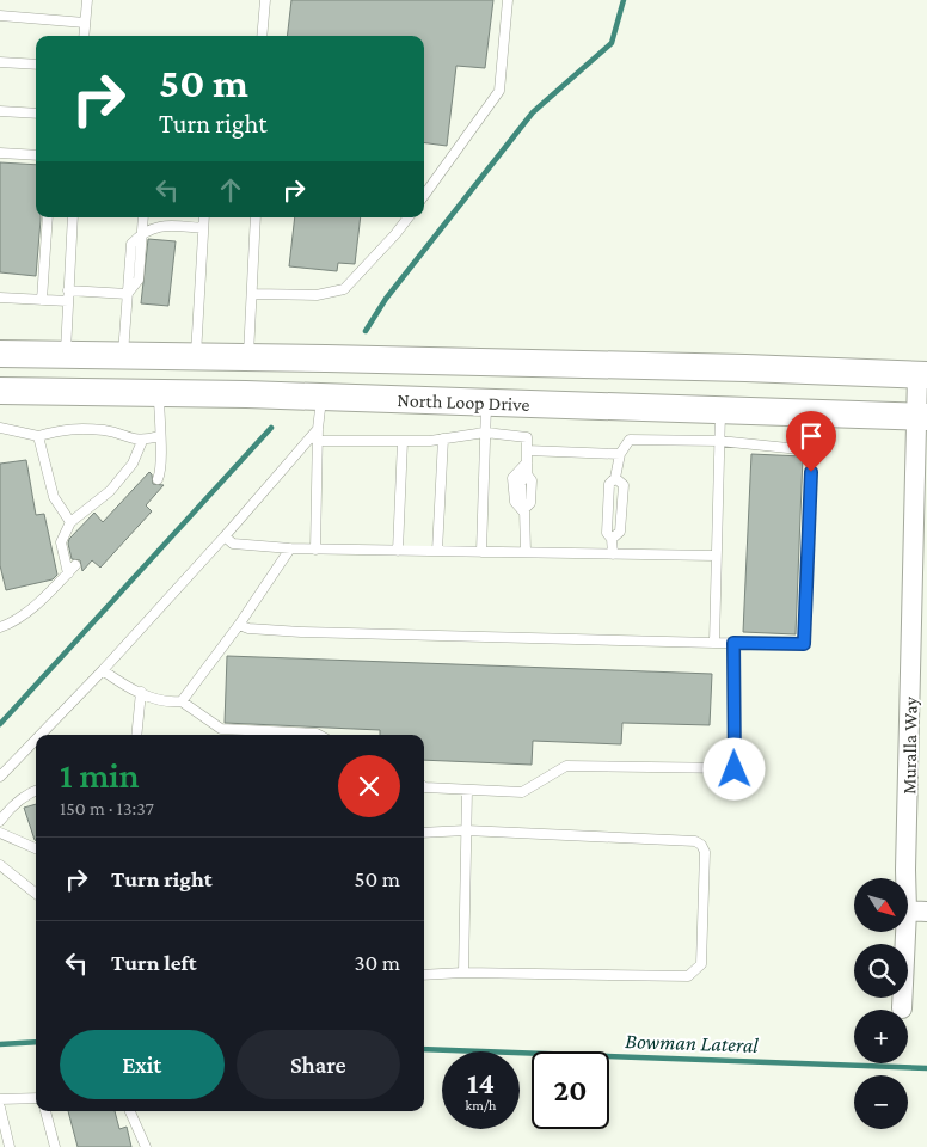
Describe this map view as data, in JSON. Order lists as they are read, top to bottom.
{
  "streets": {
    "main road": ["North Loop Drive"],
    "street": ["Muralla Way"]
  },
  "crossings": [
    ["North Loop Drive", "Muralla Way"]
  ],
  "water": ["Bowman Lateral"],
  "north": "bottom right",
  "page": {
    "turn": ["50 m", "Turn right"],
    "heading": ["1 min", "150 m · 13:37"],
    "list": [
      {
        "name": "Turn right",
        "value": "50 m"
      },
      {
        "name": "Turn left",
        "value": "30 m"
      }
    ],
    "map_buttons": ["+", "−"],
    "buttons": ["Exit", "Share"],
    "speed": "14 km/h",
    "limit": "20"
  }
}
